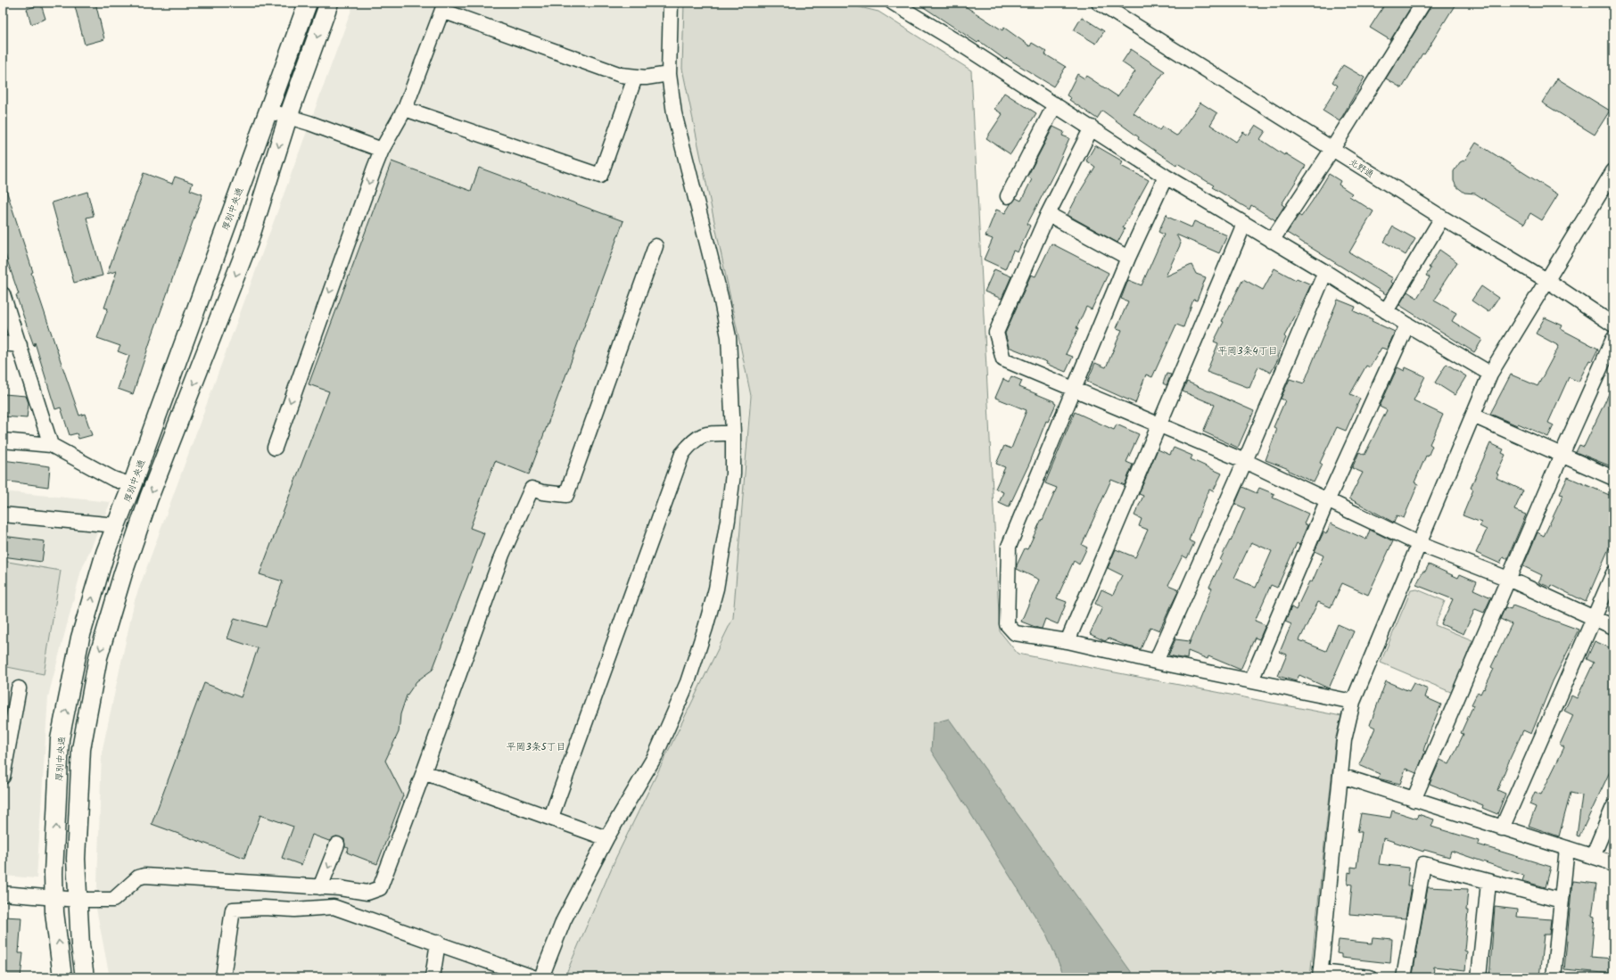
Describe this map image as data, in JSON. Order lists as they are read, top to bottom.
{
  "streets": {
    "main road": ["厚別中央通"],
    "street": ["北野通"]
  },
  "districts": ["平岡3条4丁目", "平岡3条5丁目"]
}
